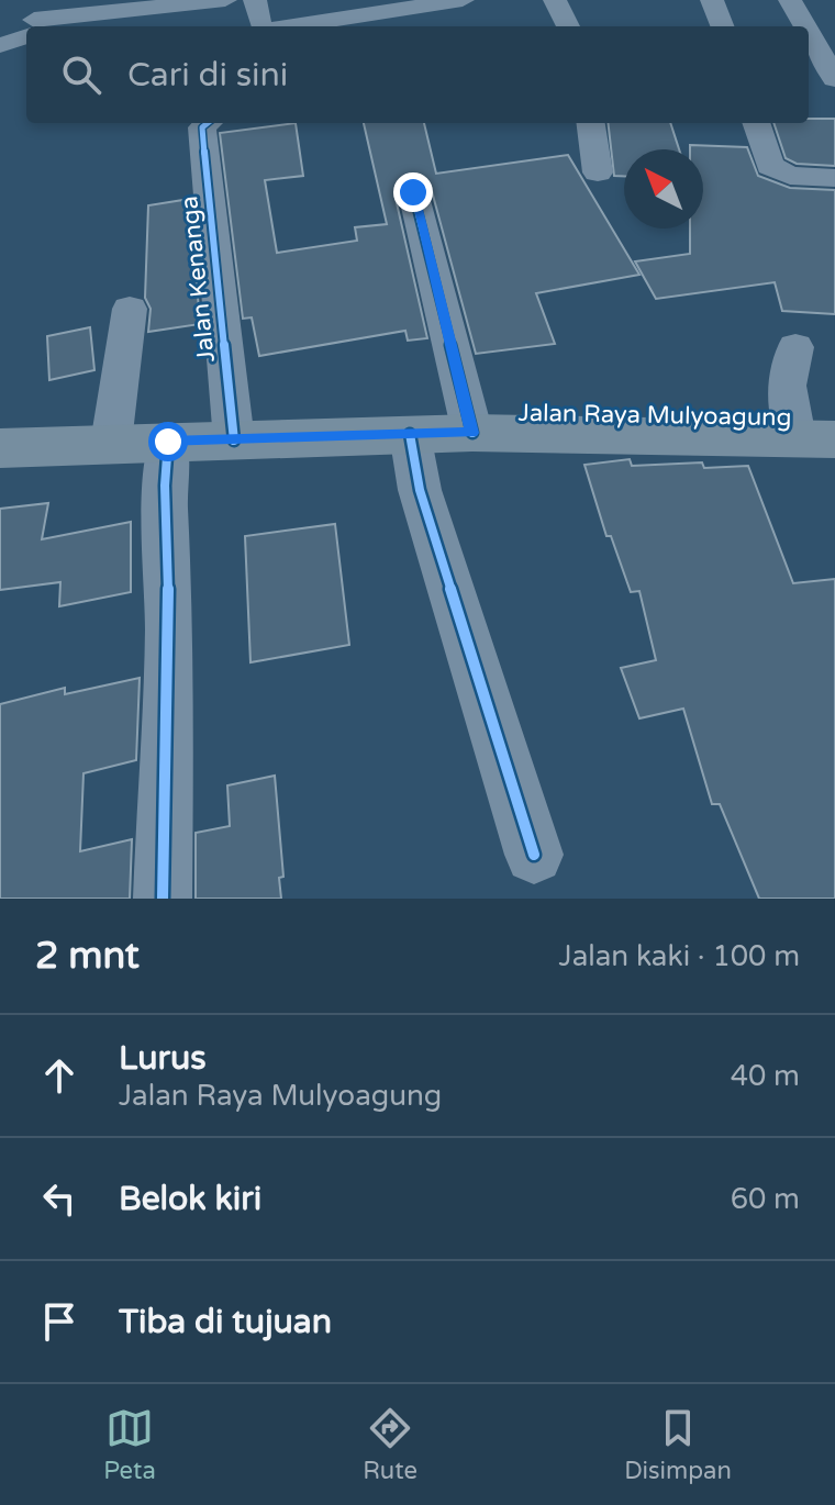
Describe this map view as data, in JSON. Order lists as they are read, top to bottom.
{
  "streets": {
    "main road": ["Jalan Raya Mulyoagung"],
    "street": ["Jalan Kenanga"]
  },
  "crossings": [
    ["Jalan Kenanga", "Jalan Raya Mulyoagung"]
  ],
  "north": "top left",
  "page": {
    "search": "Cari di sini",
    "heading": ["2 mnt", "Jalan kaki · 100 m"],
    "list": [
      ["Lurus", "Jalan Raya Mulyoagung", "40 m"],
      ["Belok kiri", "60 m"],
      "Tiba di tujuan"
    ],
    "nav": ["Peta", "Rute", "Disimpan"]
  }
}
